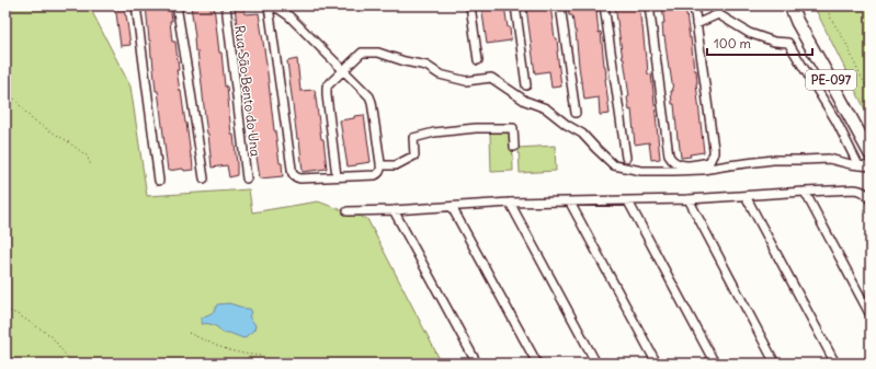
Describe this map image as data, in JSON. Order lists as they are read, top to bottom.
{
  "streets": {
    "main road": ["PE-097"],
    "street": ["Rua São Bento do Una"]
  },
  "scale_bar": "100 m"
}
